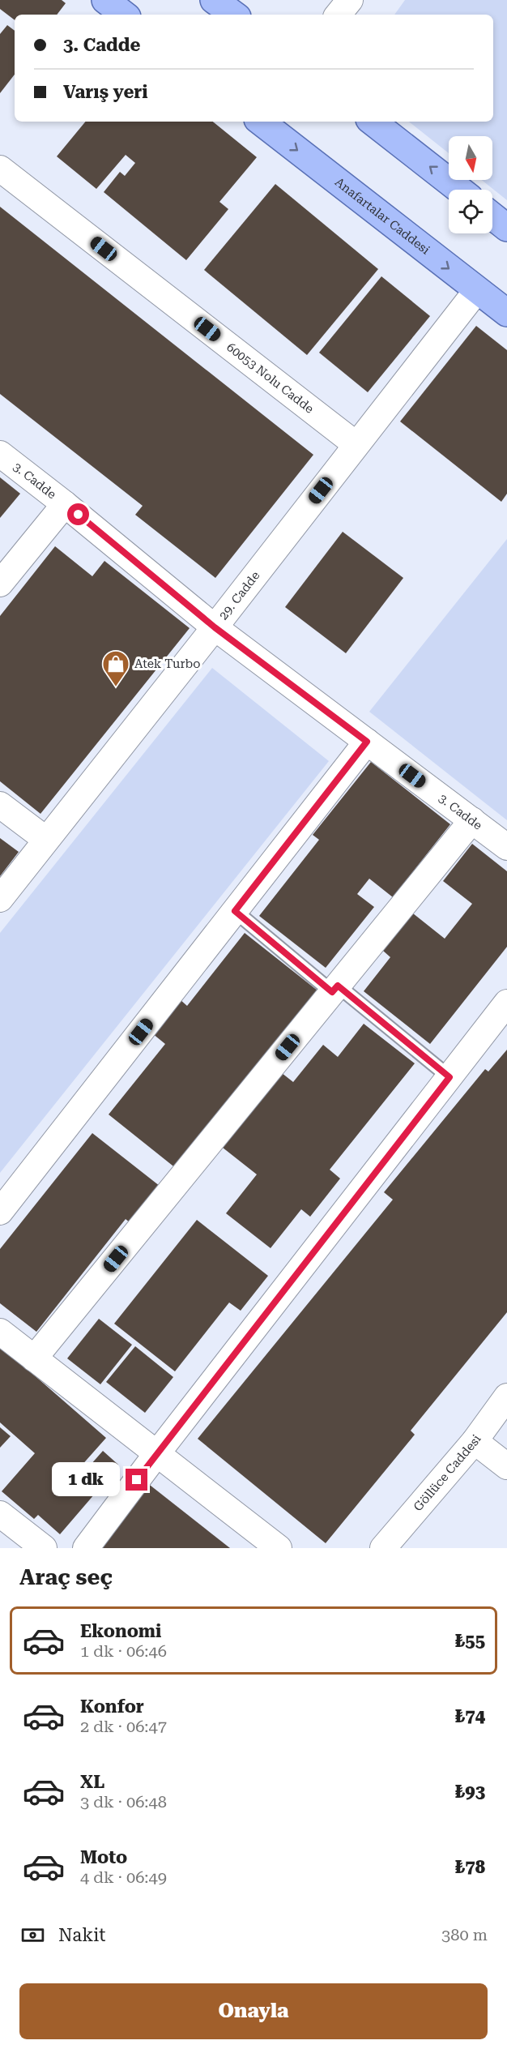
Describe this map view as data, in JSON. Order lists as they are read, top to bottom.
{
  "streets": {
    "main road": ["Anafartalar Caddesi"],
    "street": [
      "60053 Nolu Cadde",
      "3. Cadde",
      "29. Cadde",
      "Göllüce Caddesi"
    ]
  },
  "crossings": [
    ["Anafartalar Caddesi", "29. Cadde"],
    ["60053 Nolu Cadde", "29. Cadde"],
    ["3. Cadde", "29. Cadde"]
  ],
  "places": {
    "shop": ["Atek Turbo"]
  },
  "north": "bottom",
  "page": {
    "banner": ["3. Cadde", "Varış yeri"],
    "bubble": "1 dk",
    "heading": "Araç seç",
    "list": [
      {
        "name": "Ekonomi",
        "note": "1 dk · 06:46",
        "value": "₺55"
      },
      {
        "name": "Konfor",
        "note": "2 dk · 06:47",
        "value": "₺74"
      },
      {
        "name": "XL",
        "note": "3 dk · 06:48",
        "value": "₺93"
      },
      {
        "name": "Moto",
        "note": "4 dk · 06:49",
        "value": "₺78"
      }
    ],
    "pay": ["Nakit", "380 m"],
    "buttons": "Onayla"
  }
}
